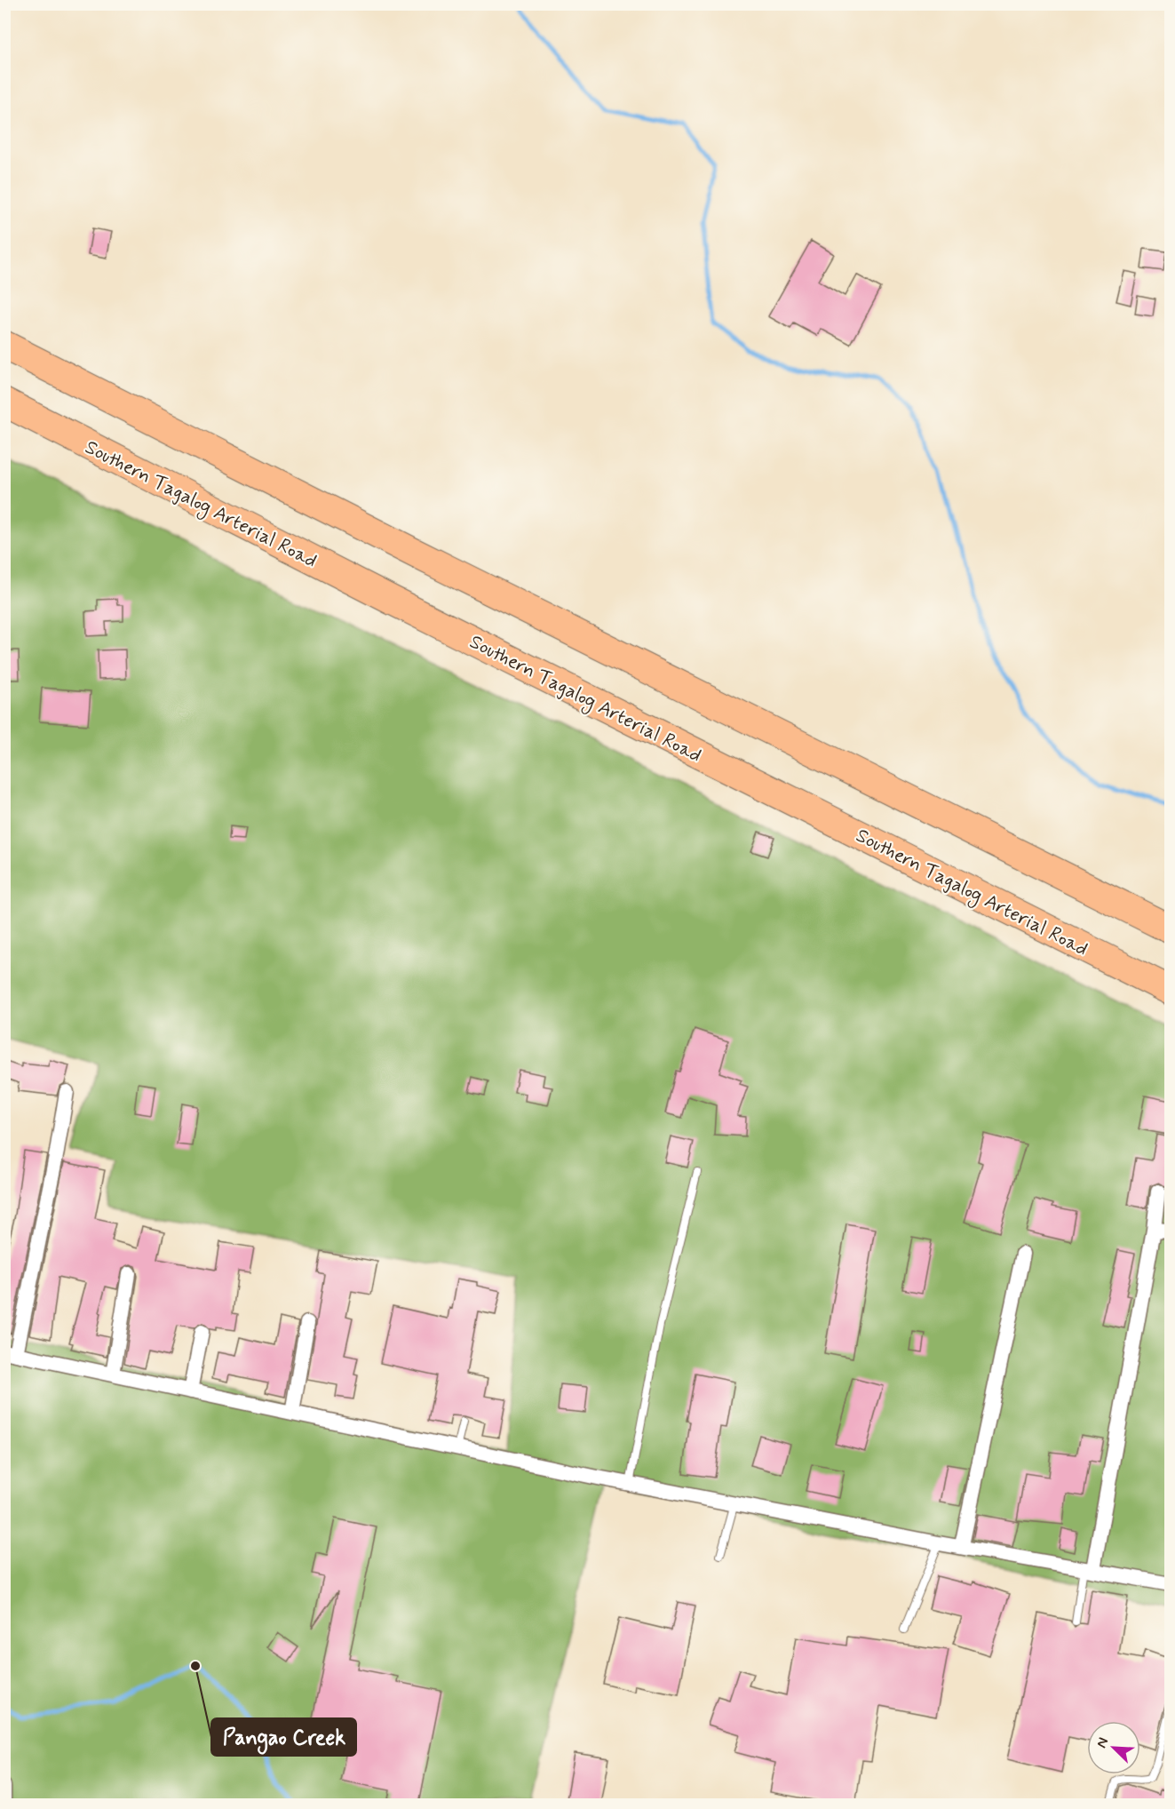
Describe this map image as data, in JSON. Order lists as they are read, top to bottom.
{
  "streets": {
    "highway": ["Southern Tagalog Arterial Road"]
  },
  "places": ["Pangao Creek"],
  "north": "top left"
}
